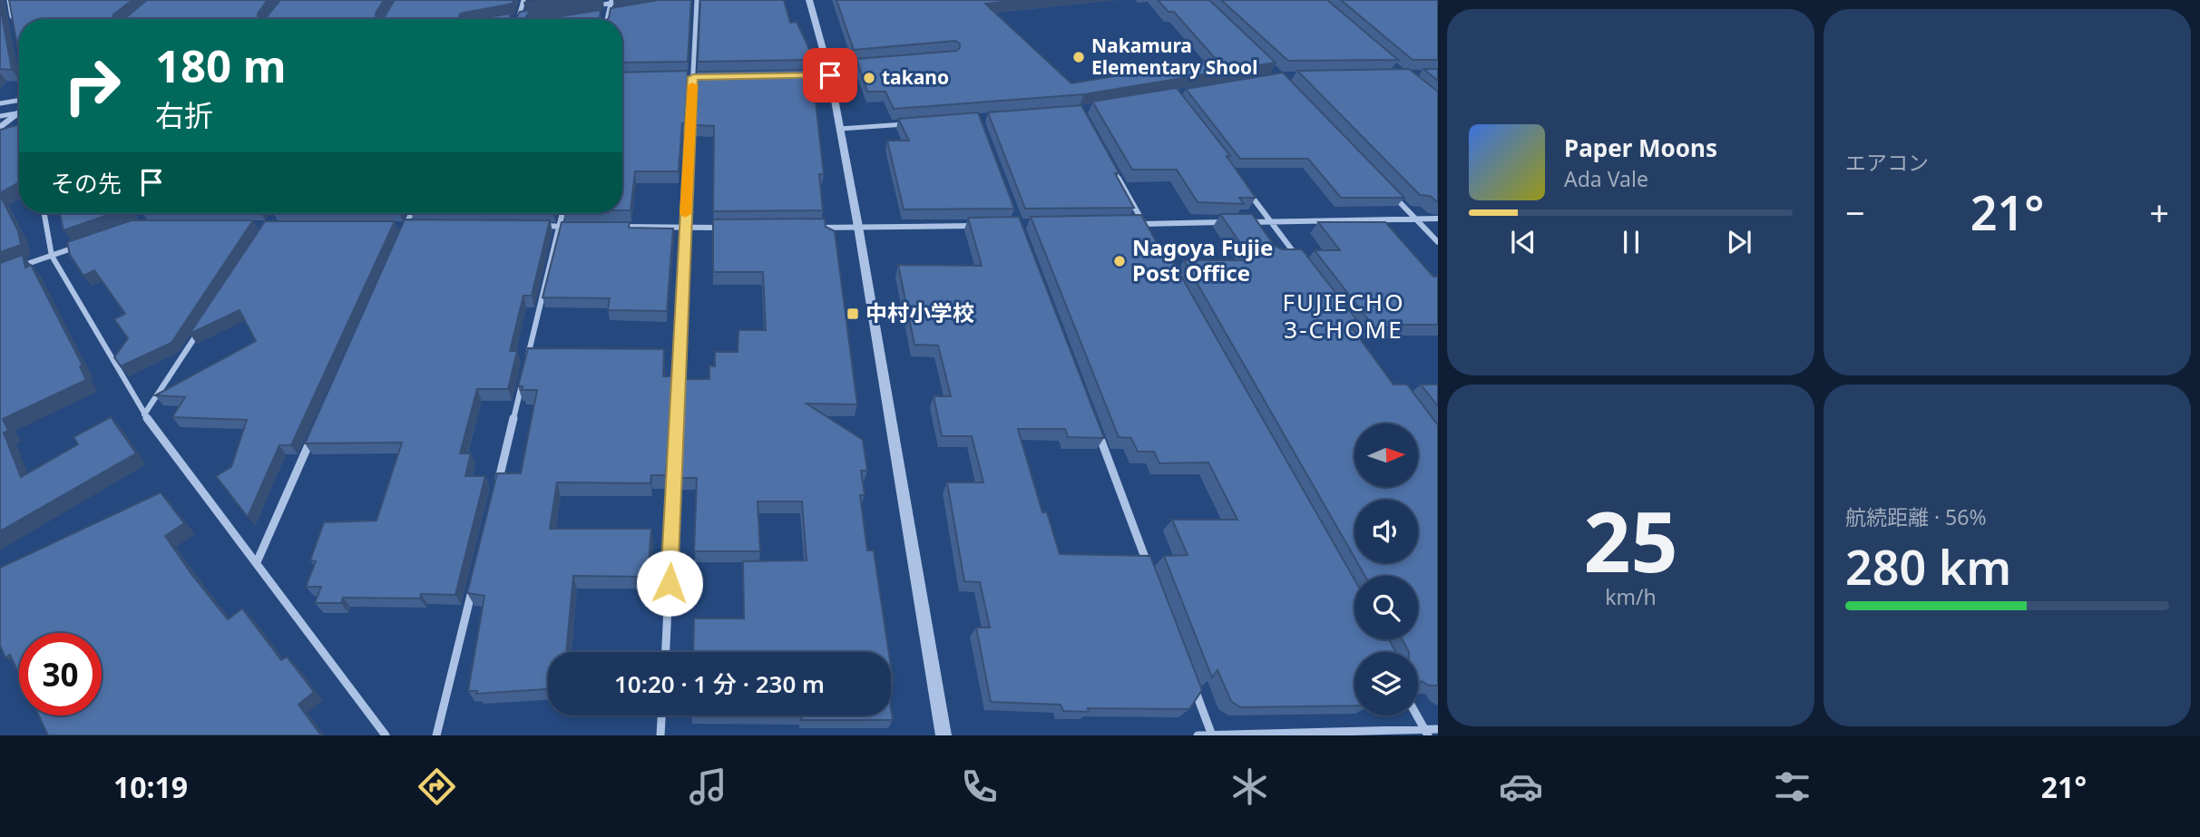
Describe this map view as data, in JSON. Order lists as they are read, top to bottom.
{
  "districts": ["FUJIECHO 3-CHOME"],
  "places": {
    "other": ["Nakamura Elementary Shool", "takano", "Nagoya Fujie Post Office"],
    "transit": ["中村小学校"]
  },
  "north": "right",
  "page": {
    "tile": [
      "エアコン",
      ["25", "km/h"],
      ["航続距離 · 56%", "280 km"]
    ],
    "turn": ["180 m", "右折"],
    "song": ["Paper Moons", "Ada Vale"],
    "then": "その先",
    "heat": ["−", "21°", "+"],
    "limit": "30",
    "trip": "10:20 · 1 分 · 230 m",
    "tabs": ["10:19", "21°"]
  }
}
